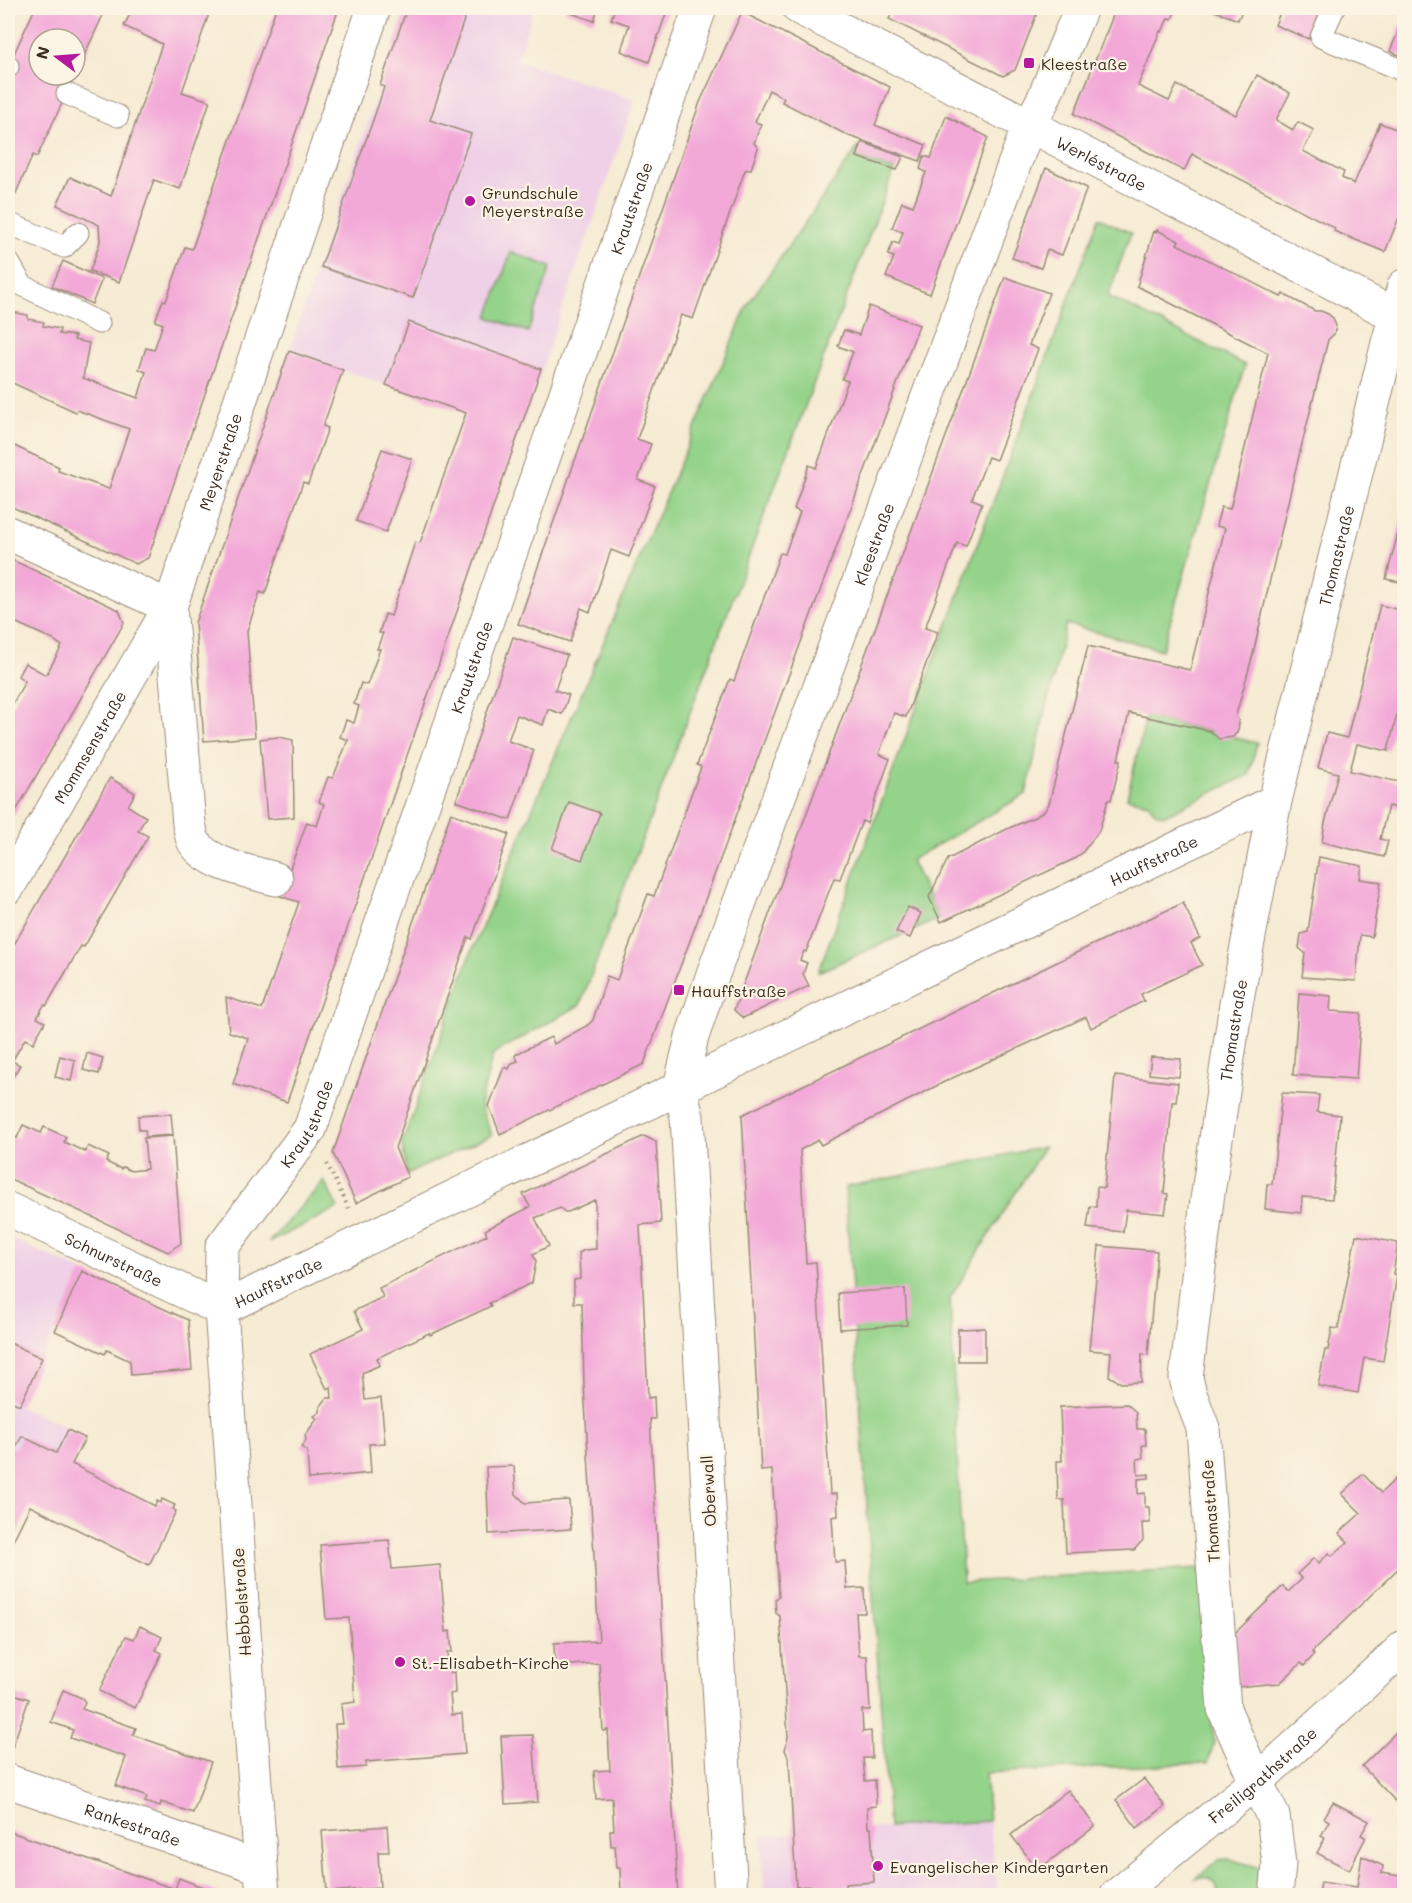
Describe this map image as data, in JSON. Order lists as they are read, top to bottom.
{
  "streets": {
    "street": [
      "Werléstraße",
      "Krautstraße",
      "Meyerstraße",
      "Kleestraße",
      "Thomastraße",
      "Mommsenstraße",
      "Hauffstraße",
      "Schnurstraße",
      "Oberwall",
      "Hebbelstraße",
      "Freiligrathstraße",
      "Rankestraße"
    ]
  },
  "crossings": [
    ["Werléstraße", "Kleestraße"],
    ["Werléstraße", "Thomastraße"],
    ["Krautstraße", "Hauffstraße"],
    ["Krautstraße", "Schnurstraße"],
    ["Krautstraße", "Hebbelstraße"],
    ["Meyerstraße", "Mommsenstraße"],
    ["Kleestraße", "Hauffstraße"],
    ["Kleestraße", "Oberwall"],
    ["Thomastraße", "Hauffstraße"],
    ["Thomastraße", "Freiligrathstraße"],
    ["Hauffstraße", "Schnurstraße"],
    ["Hauffstraße", "Oberwall"],
    ["Hauffstraße", "Hebbelstraße"],
    ["Schnurstraße", "Hebbelstraße"],
    ["Hebbelstraße", "Rankestraße"]
  ],
  "places": {
    "transit": ["Kleestraße", "Hauffstraße"],
    "other": ["Grundschule Meyerstraße", "St.-Elisabeth-Kirche", "Evangelischer Kindergarten"]
  },
  "north": "left"
}
